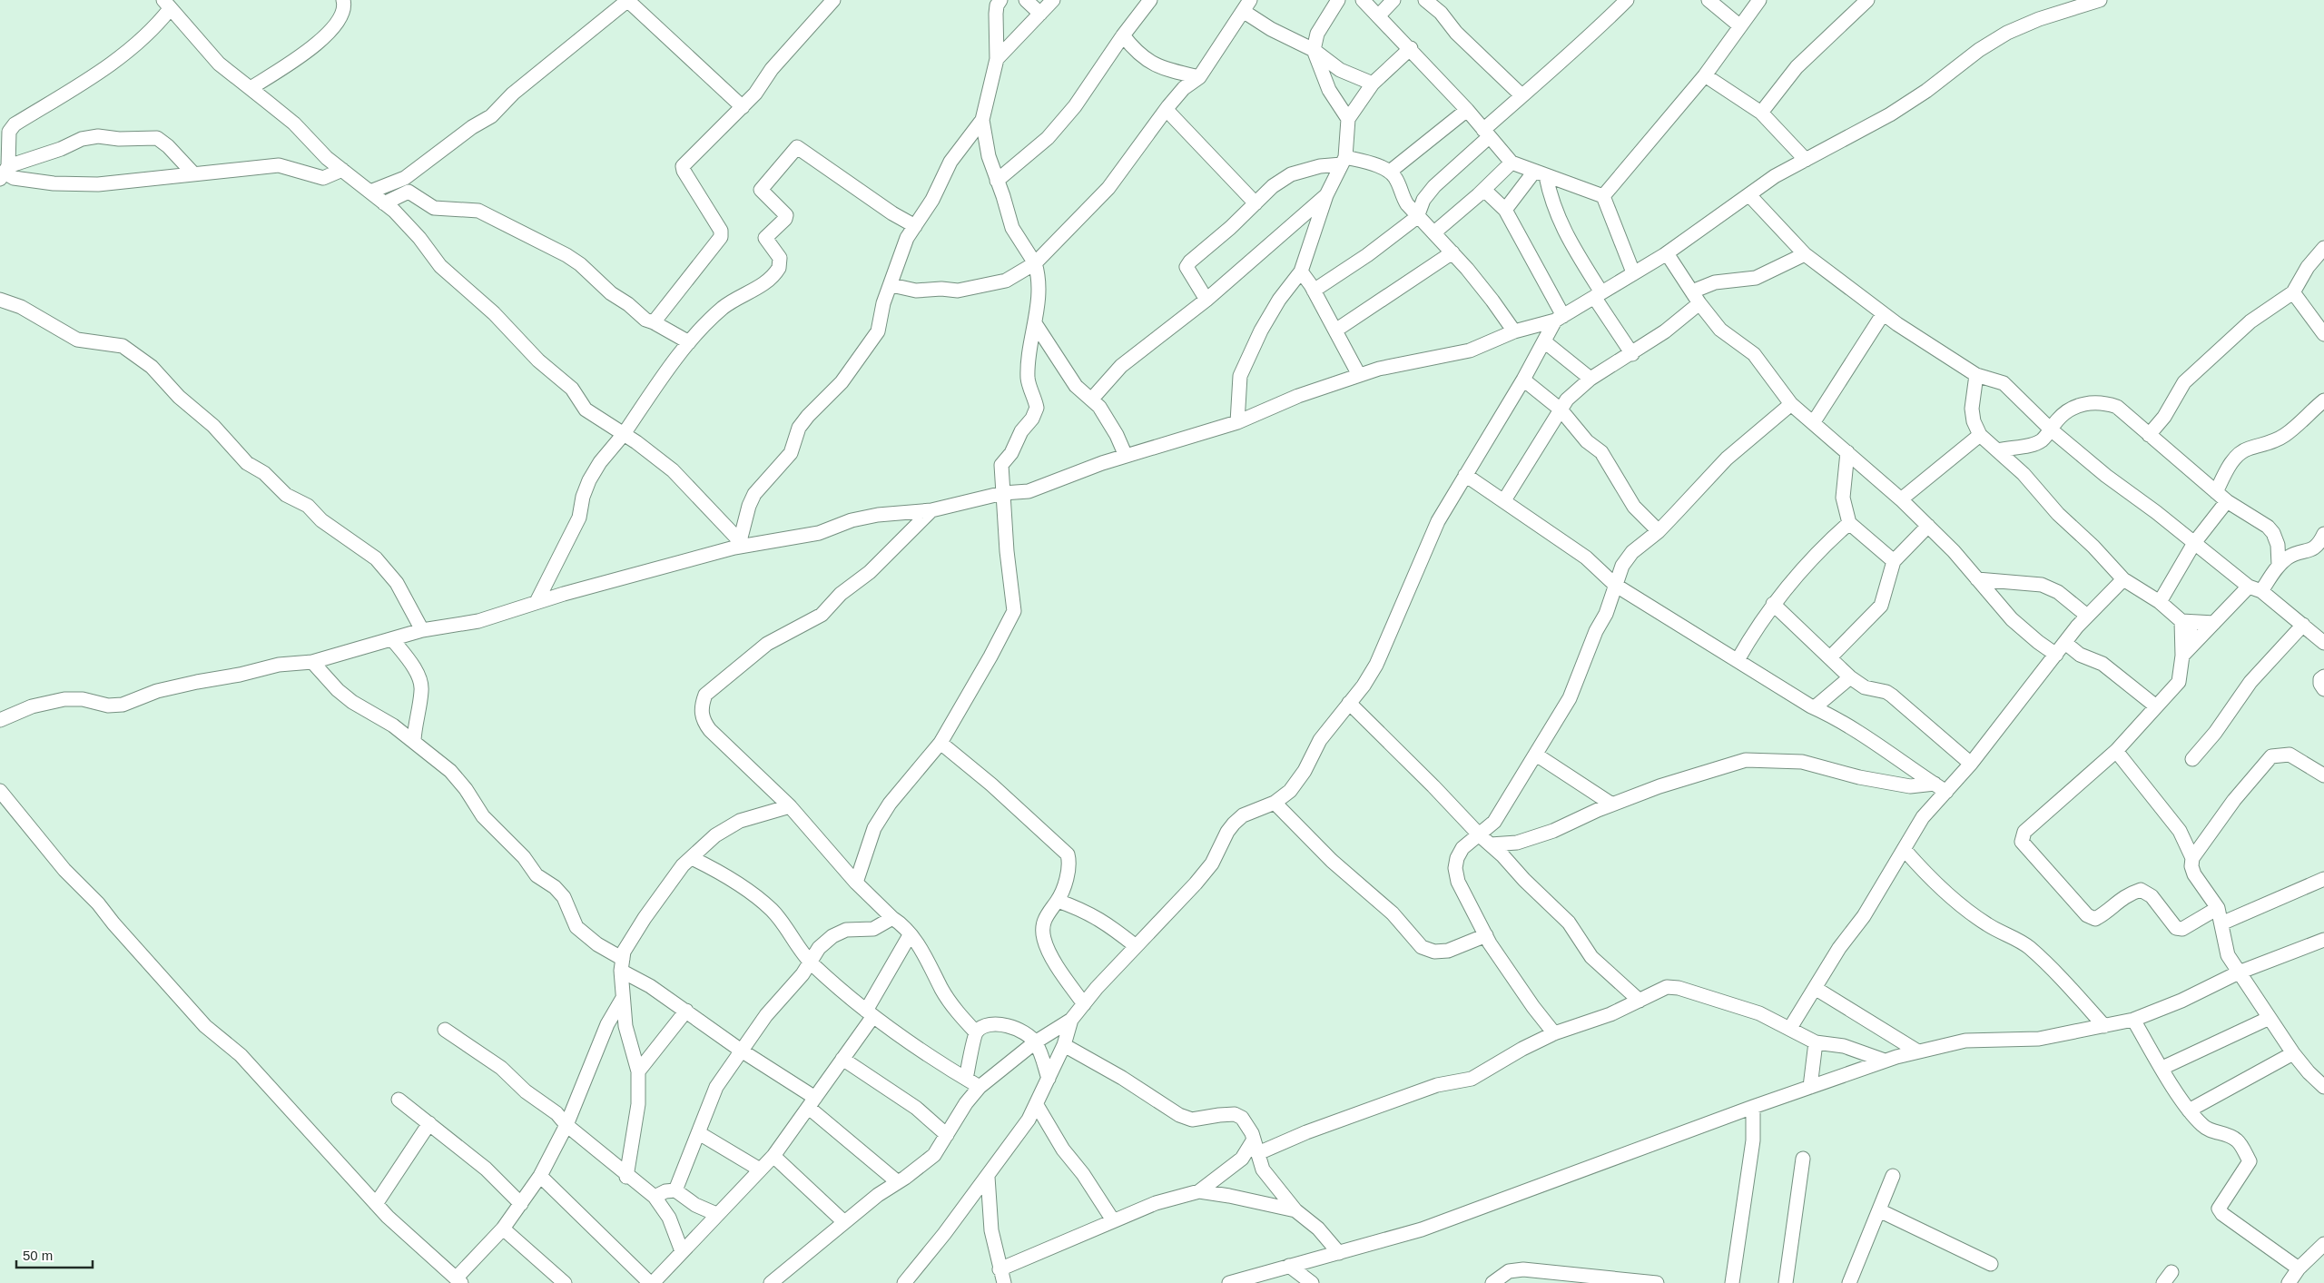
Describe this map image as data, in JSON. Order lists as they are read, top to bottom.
{
  "scale_bar": "50 m"
}
